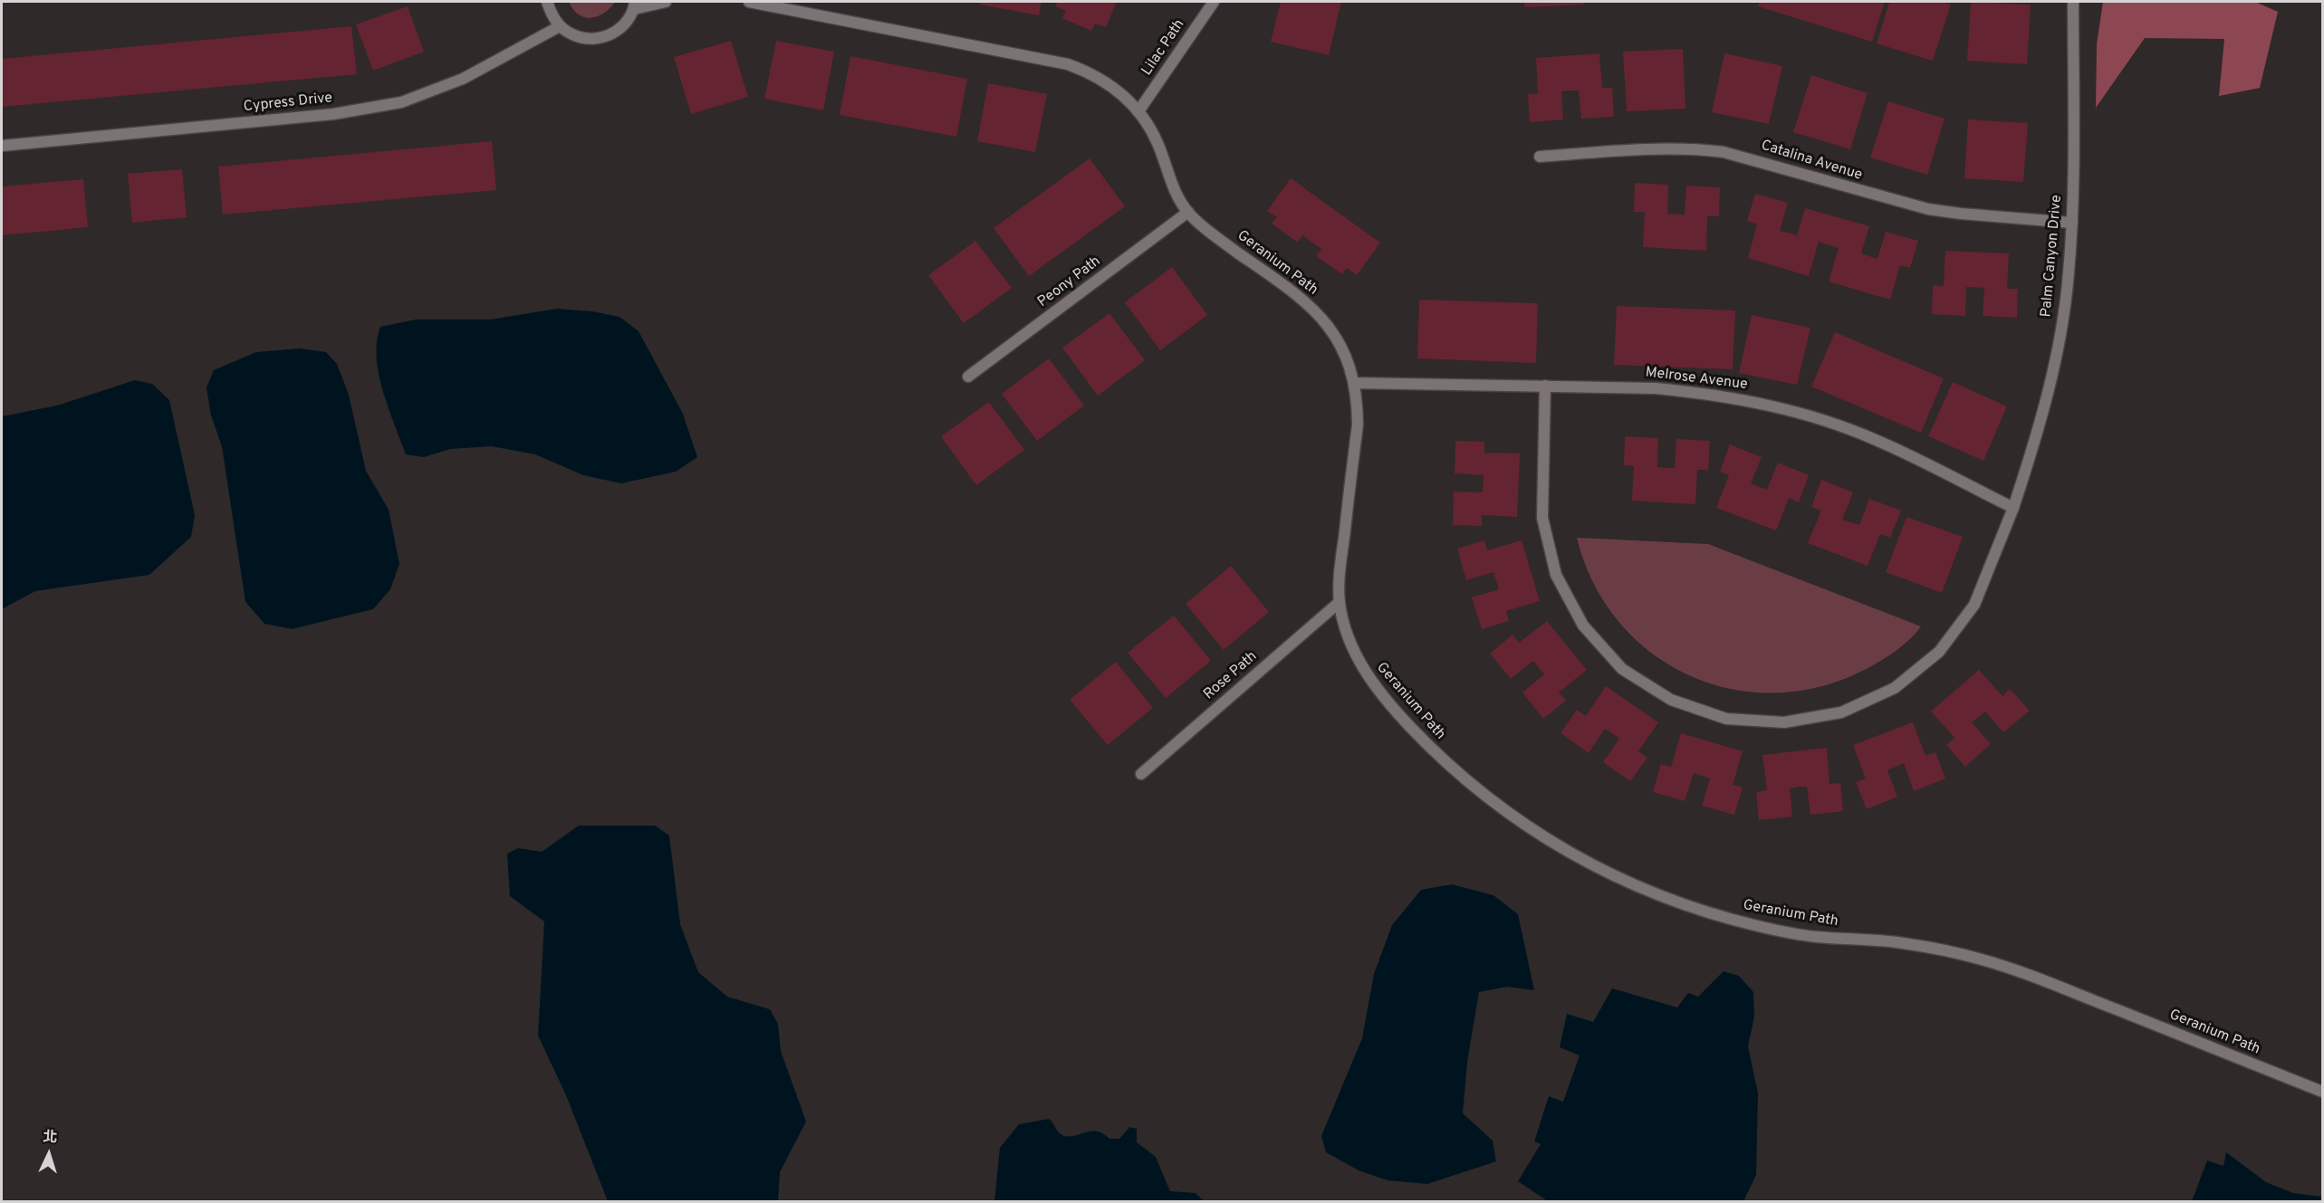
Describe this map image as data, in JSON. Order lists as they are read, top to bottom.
{
  "streets": {
    "street": [
      "Lilac Path",
      "Cypress Drive",
      "Catalina Avenue",
      "Palm Canyon Drive",
      "Geranium Path",
      "Peony Path",
      "Melrose Avenue",
      "Rose Path"
    ]
  },
  "crossings": [
    ["Lilac Path", "Geranium Path"],
    ["Catalina Avenue", "Palm Canyon Drive"],
    ["Palm Canyon Drive", "Melrose Avenue"],
    ["Geranium Path", "Peony Path"],
    ["Geranium Path", "Melrose Avenue"],
    ["Geranium Path", "Rose Path"]
  ],
  "north": "top"
}
